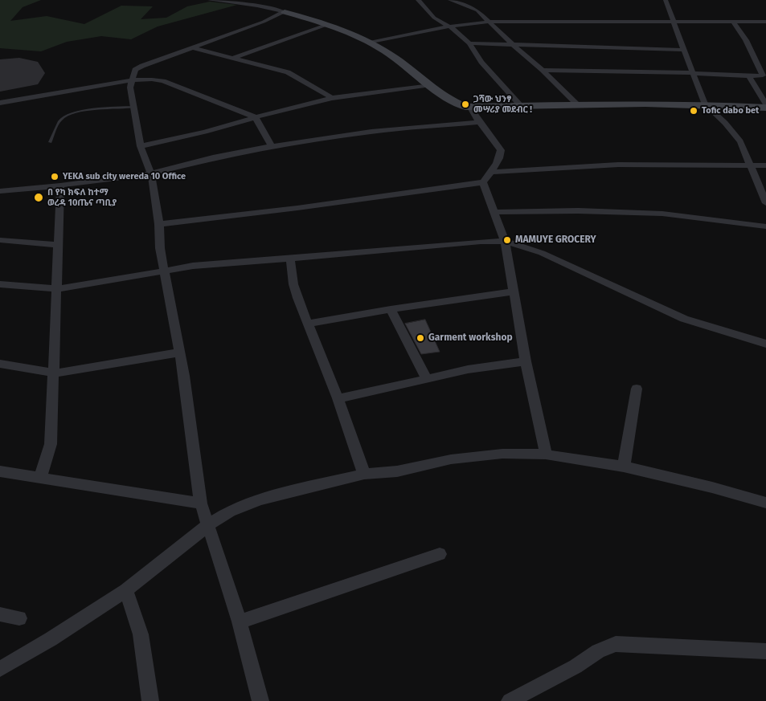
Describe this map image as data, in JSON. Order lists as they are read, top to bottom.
{
  "places": [
    "ጋሻው ህንፃ መሣሪያ መደብር !",
    "Tofic dabo bet",
    "YEKA sub city wereda 10 Office",
    "በ የካ ክፍለ ከተማ ወረዳ 10ጤና ጣቢያ",
    "MAMUYE GROCERY",
    "Garment workshop"
  ]
}
